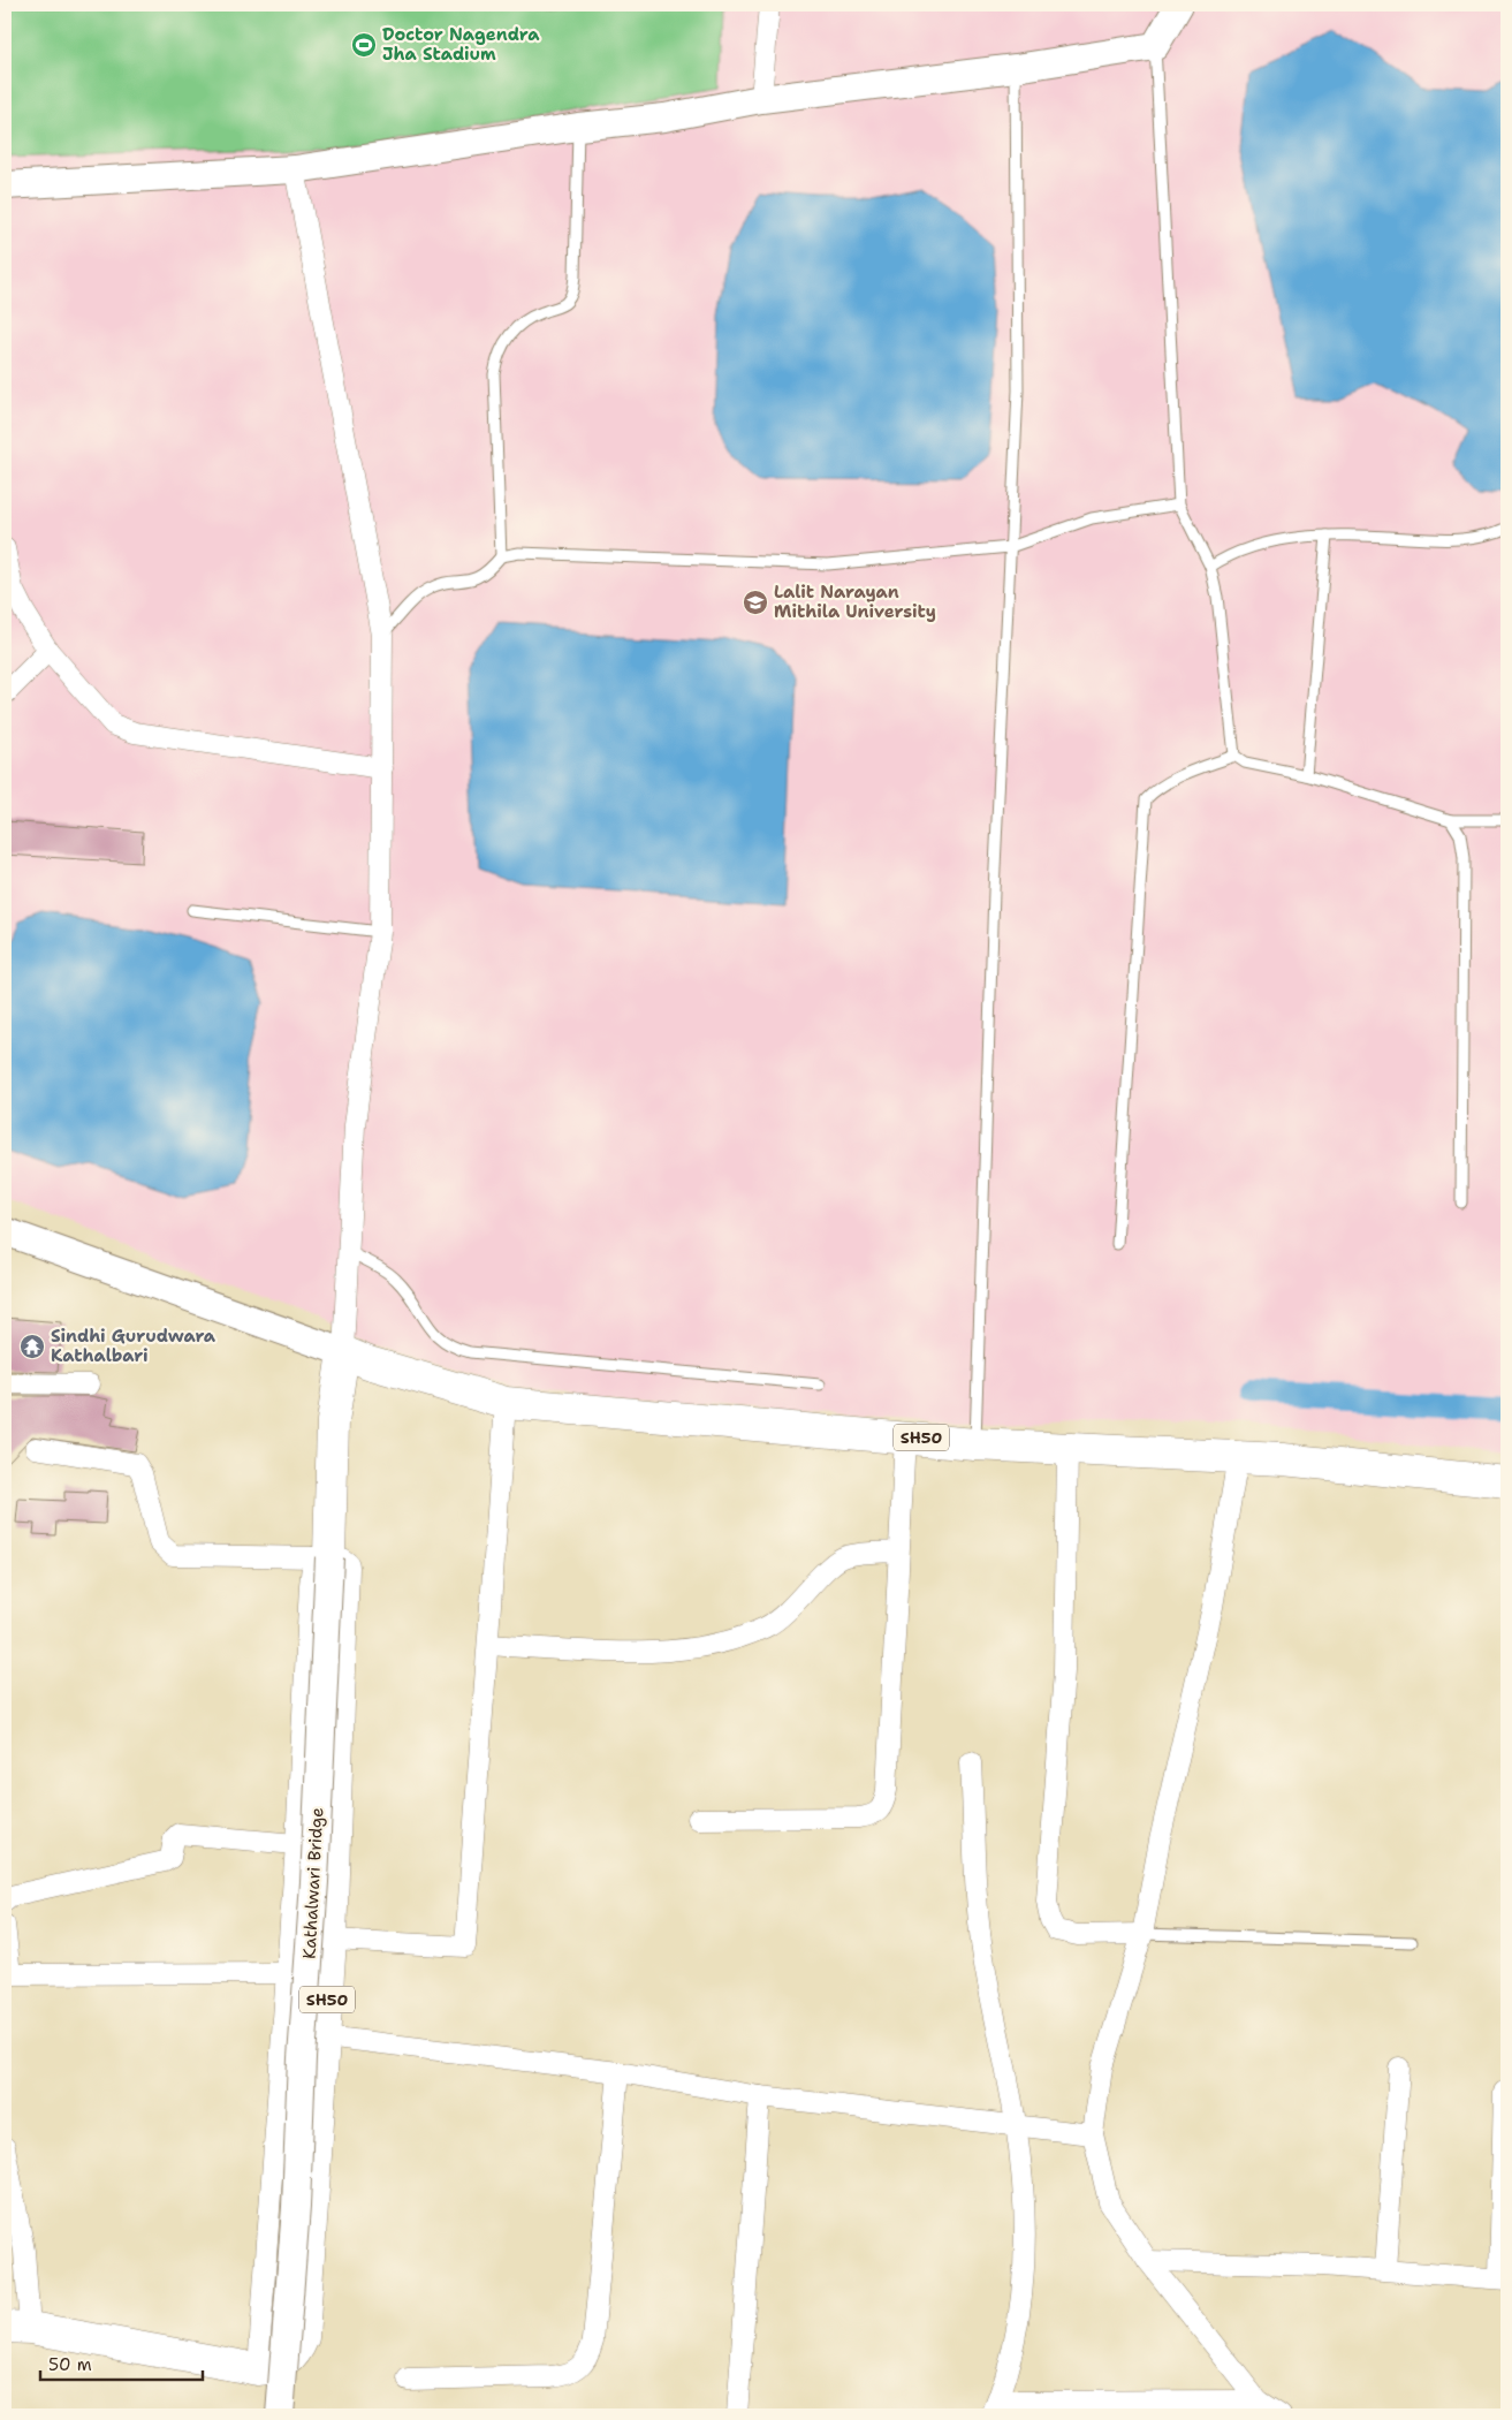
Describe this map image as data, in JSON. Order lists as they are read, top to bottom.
{
  "streets": {
    "main road": ["SH50"],
    "street": ["Kathalwari Bridge"]
  },
  "crossings": [
    ["SH50", "Kathalwari Bridge"]
  ],
  "places": {
    "sports": ["Doctor Nagendra Jha Stadium"],
    "school or university": ["Lalit Narayan Mithila University"],
    "temple": ["Sindhi Gurudwara Kathalbari"]
  },
  "scale_bar": "50 m"
}
